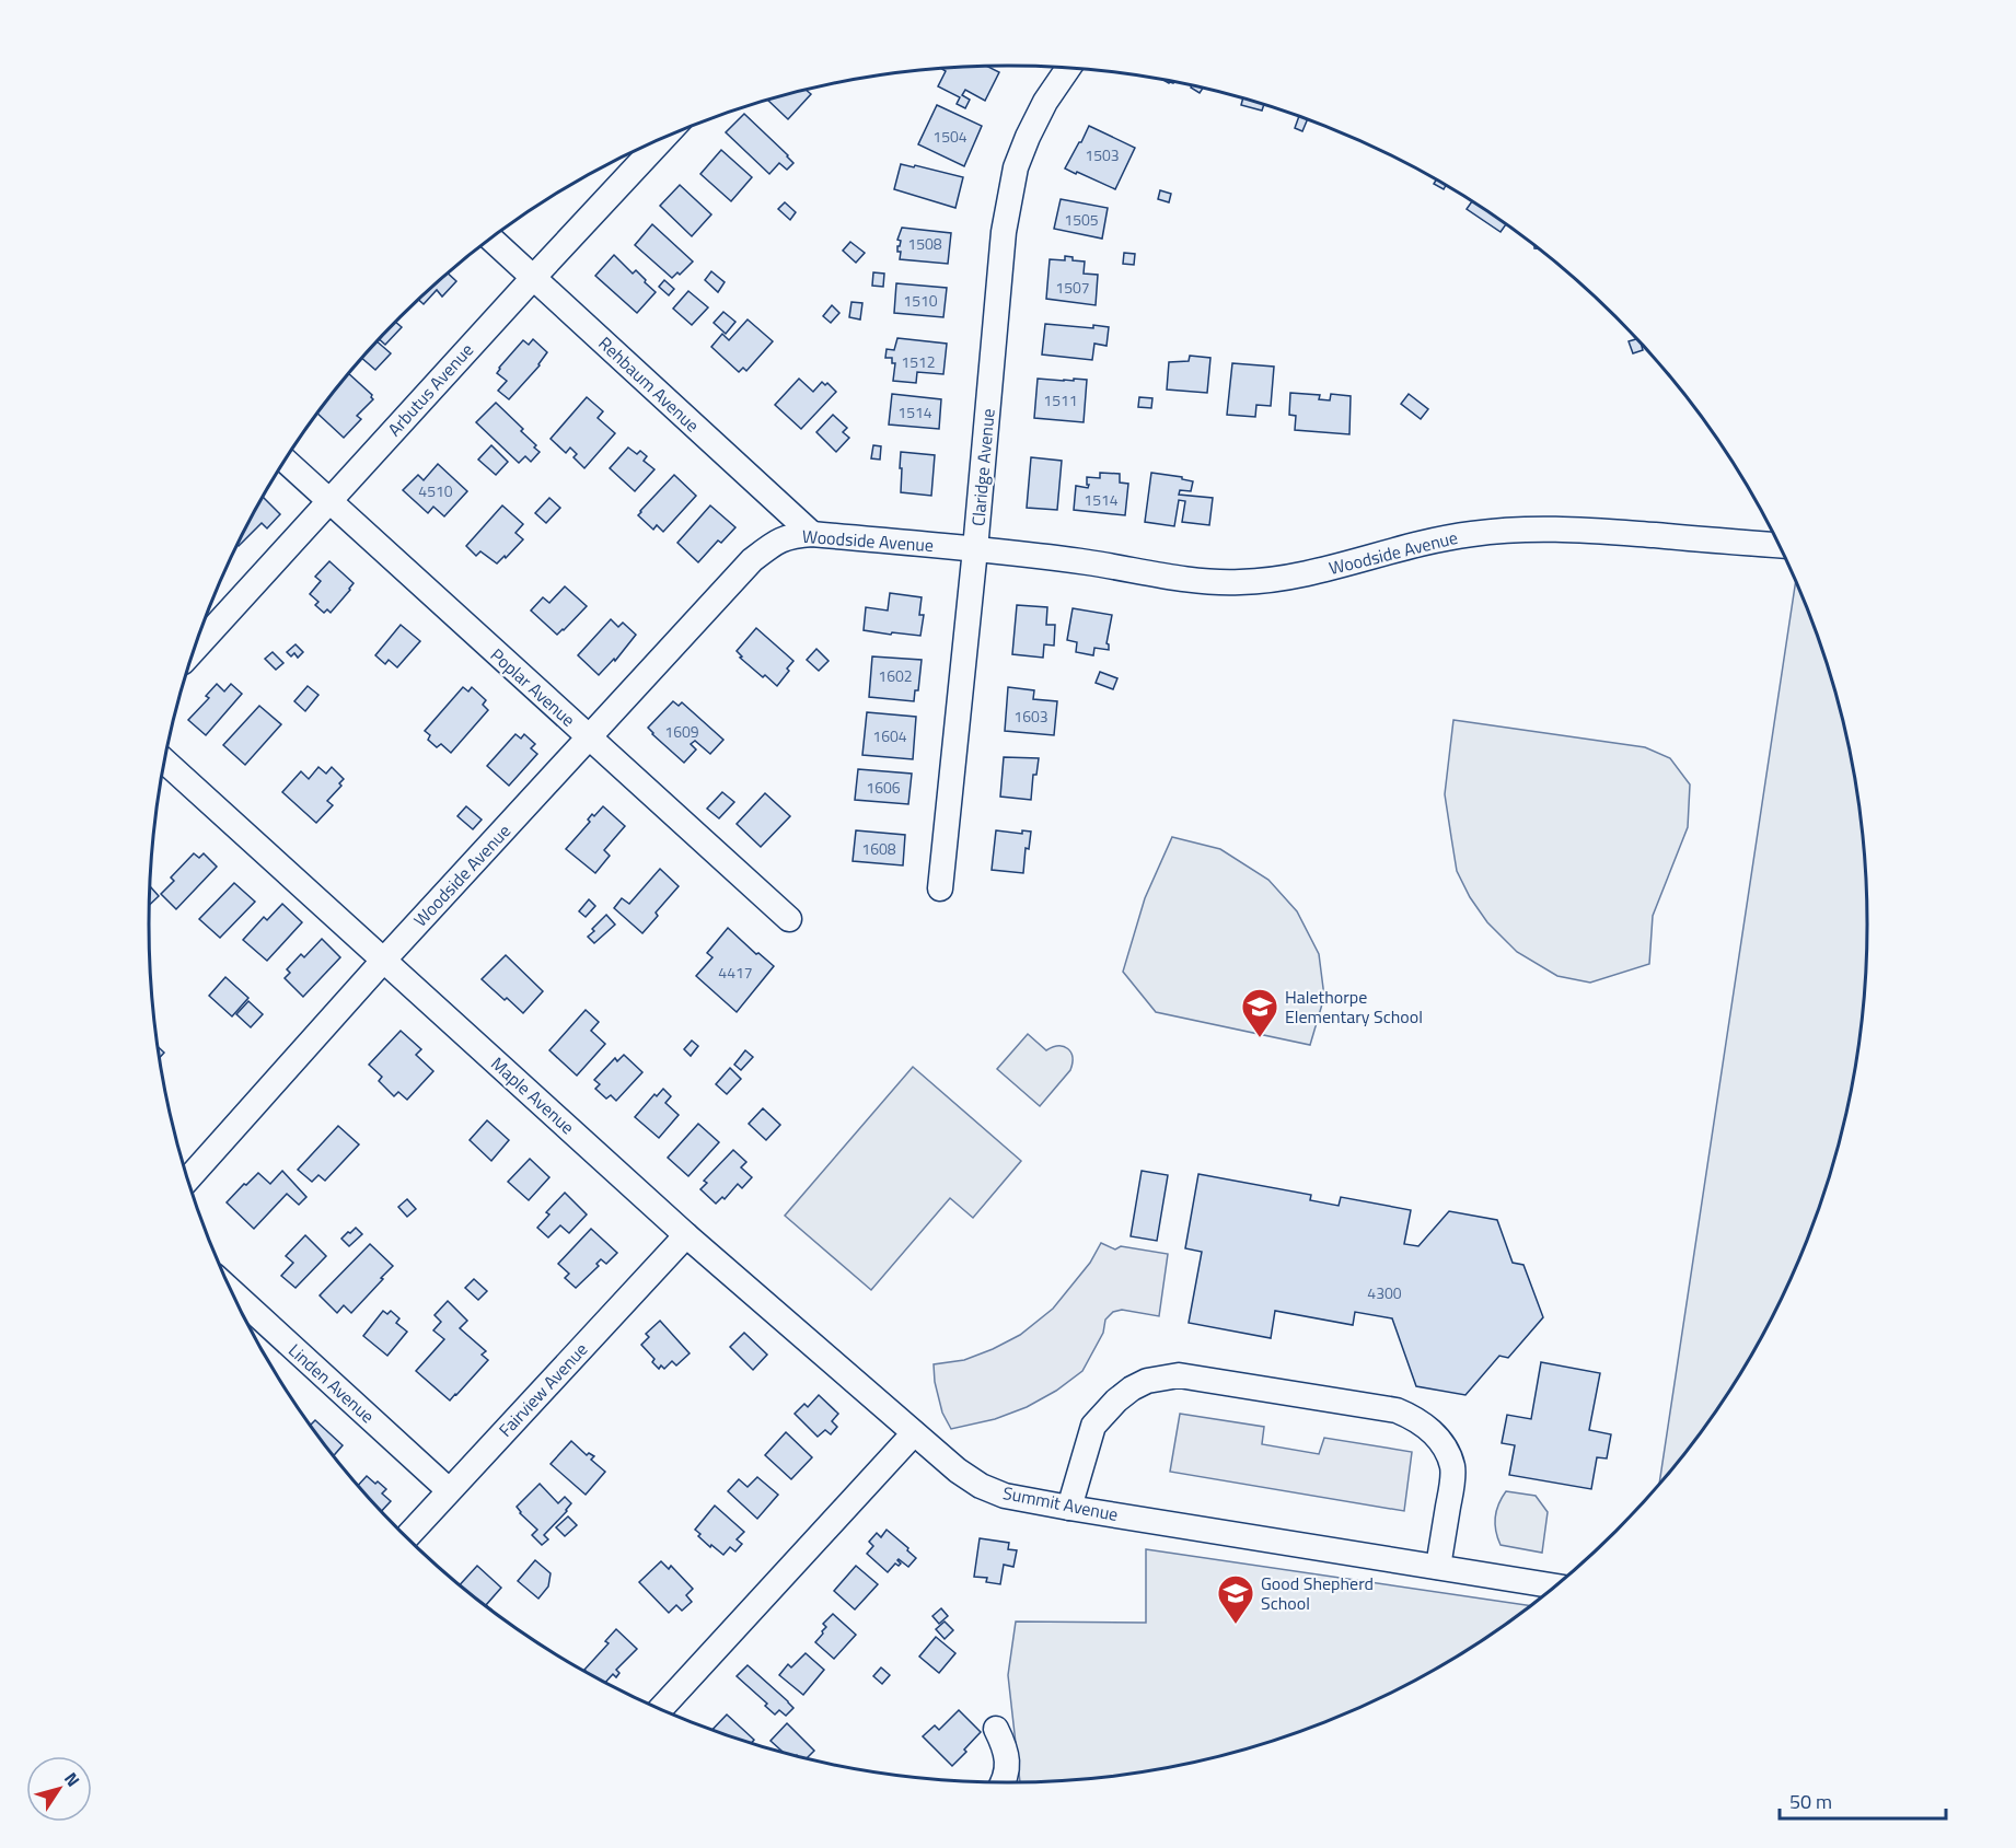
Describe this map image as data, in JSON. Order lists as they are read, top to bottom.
{
  "streets": {
    "street": [
      "Rehbaum Avenue",
      "Arbutus Avenue",
      "Claridge Avenue",
      "Woodside Avenue",
      "Poplar Avenue",
      "Maple Avenue",
      "Linden Avenue",
      "Fairview Avenue",
      "Summit Avenue"
    ]
  },
  "crossings": [
    ["Rehbaum Avenue", "Arbutus Avenue"],
    ["Rehbaum Avenue", "Woodside Avenue"],
    ["Arbutus Avenue", "Poplar Avenue"],
    ["Claridge Avenue", "Woodside Avenue"],
    ["Woodside Avenue", "Poplar Avenue"],
    ["Woodside Avenue", "Maple Avenue"],
    ["Maple Avenue", "Fairview Avenue"],
    ["Maple Avenue", "Summit Avenue"],
    ["Linden Avenue", "Fairview Avenue"]
  ],
  "places": {
    "school or university": ["Halethorpe Elementary School", "Good Shepherd School"]
  },
  "house_numbers": [
    "1504",
    "1503",
    "1505",
    "1508",
    "1507",
    "1510",
    "1512",
    "1511",
    "1514",
    "4510",
    "1514",
    "1602",
    "1603",
    "1609",
    "1604",
    "1606",
    "1608",
    "4417",
    "4300"
  ],
  "scale_bar": "50 m",
  "north": "top right"
}
